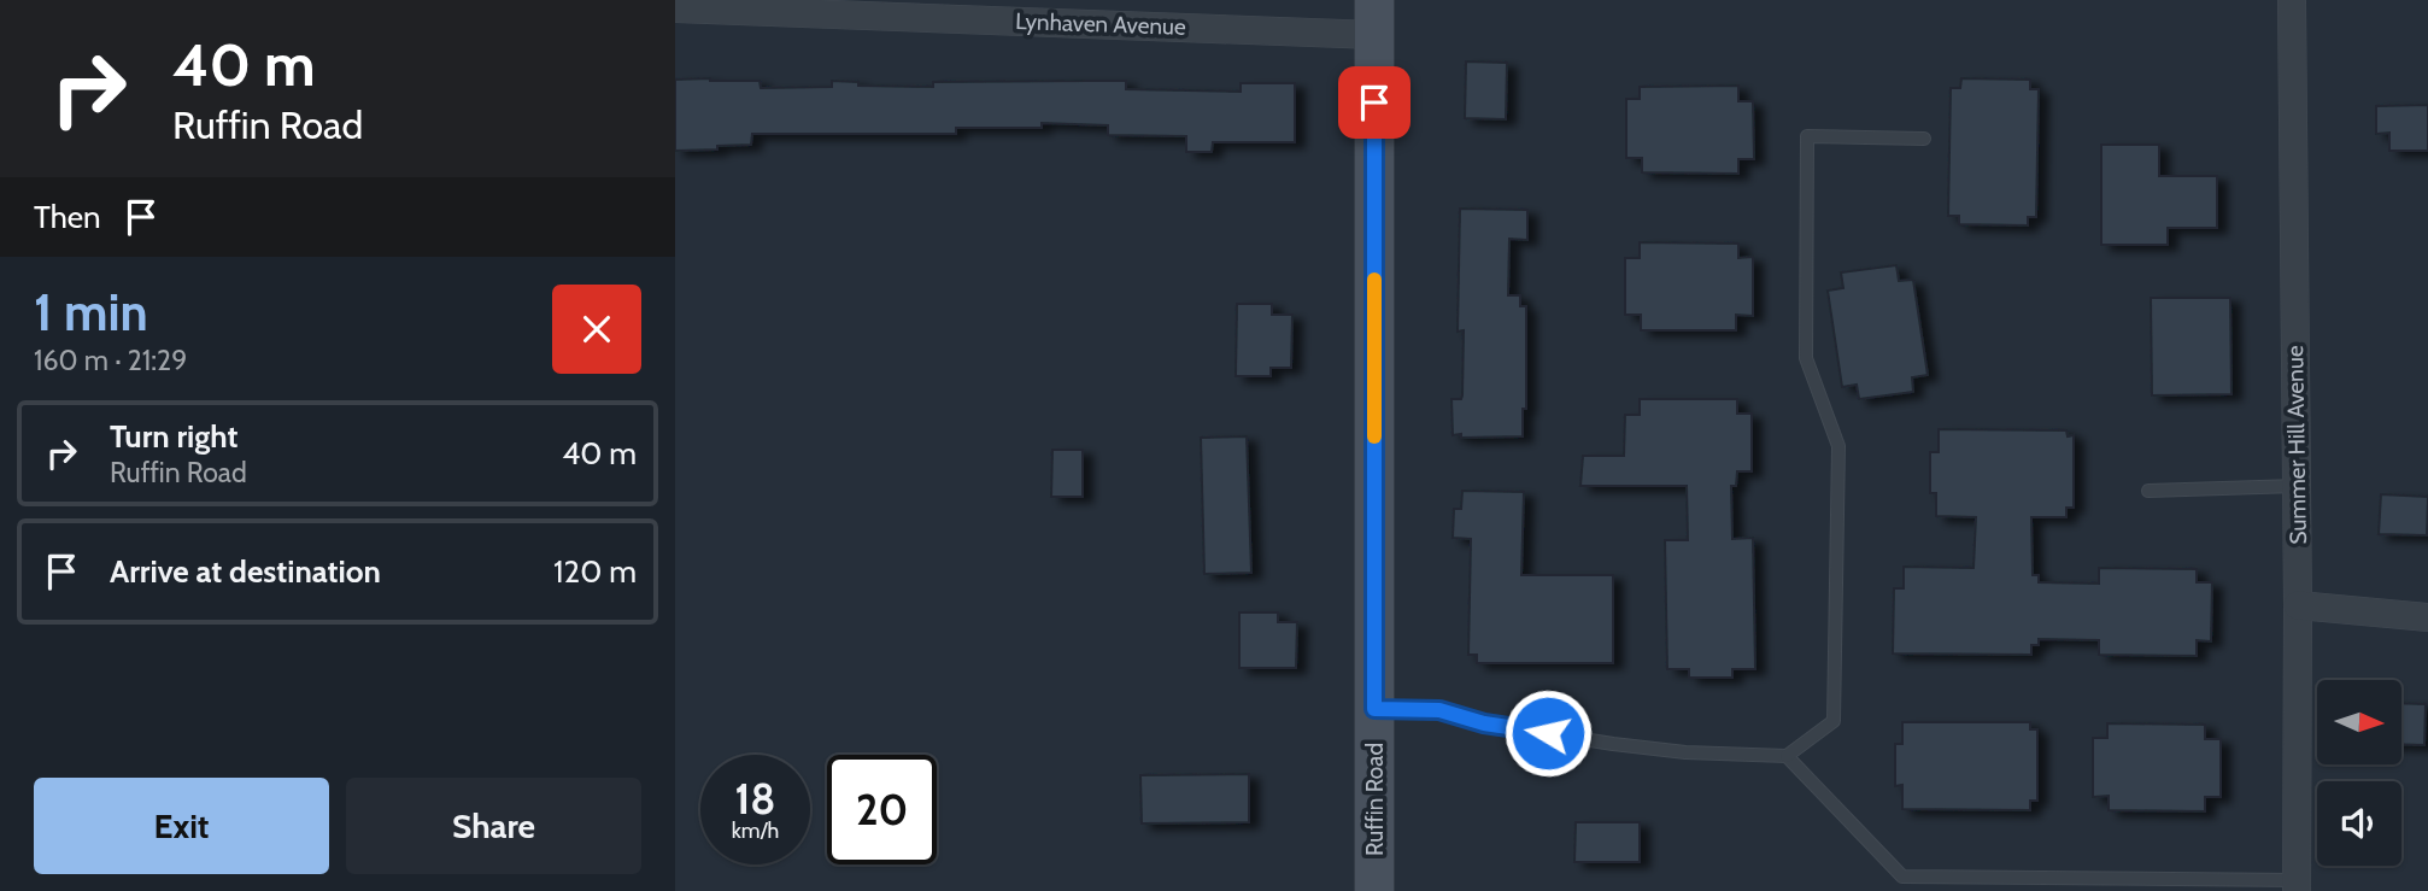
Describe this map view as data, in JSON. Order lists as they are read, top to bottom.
{
  "streets": {
    "street": ["Lynhaven Avenue", "Summer Hill Avenue", "Ruffin Road"]
  },
  "crossings": [
    ["Lynhaven Avenue", "Ruffin Road"]
  ],
  "north": "right",
  "page": {
    "turn": ["40 m", "Ruffin Road"],
    "then": "Then",
    "heading": ["1 min", "160 m · 21:29"],
    "list": [
      {
        "name": "Turn right",
        "note": "Ruffin Road",
        "value": "40 m"
      },
      {
        "name": "Arrive at destination",
        "value": "120 m"
      }
    ],
    "speed": "18 km/h",
    "limit": "20",
    "buttons": ["Exit", "Share"]
  }
}
